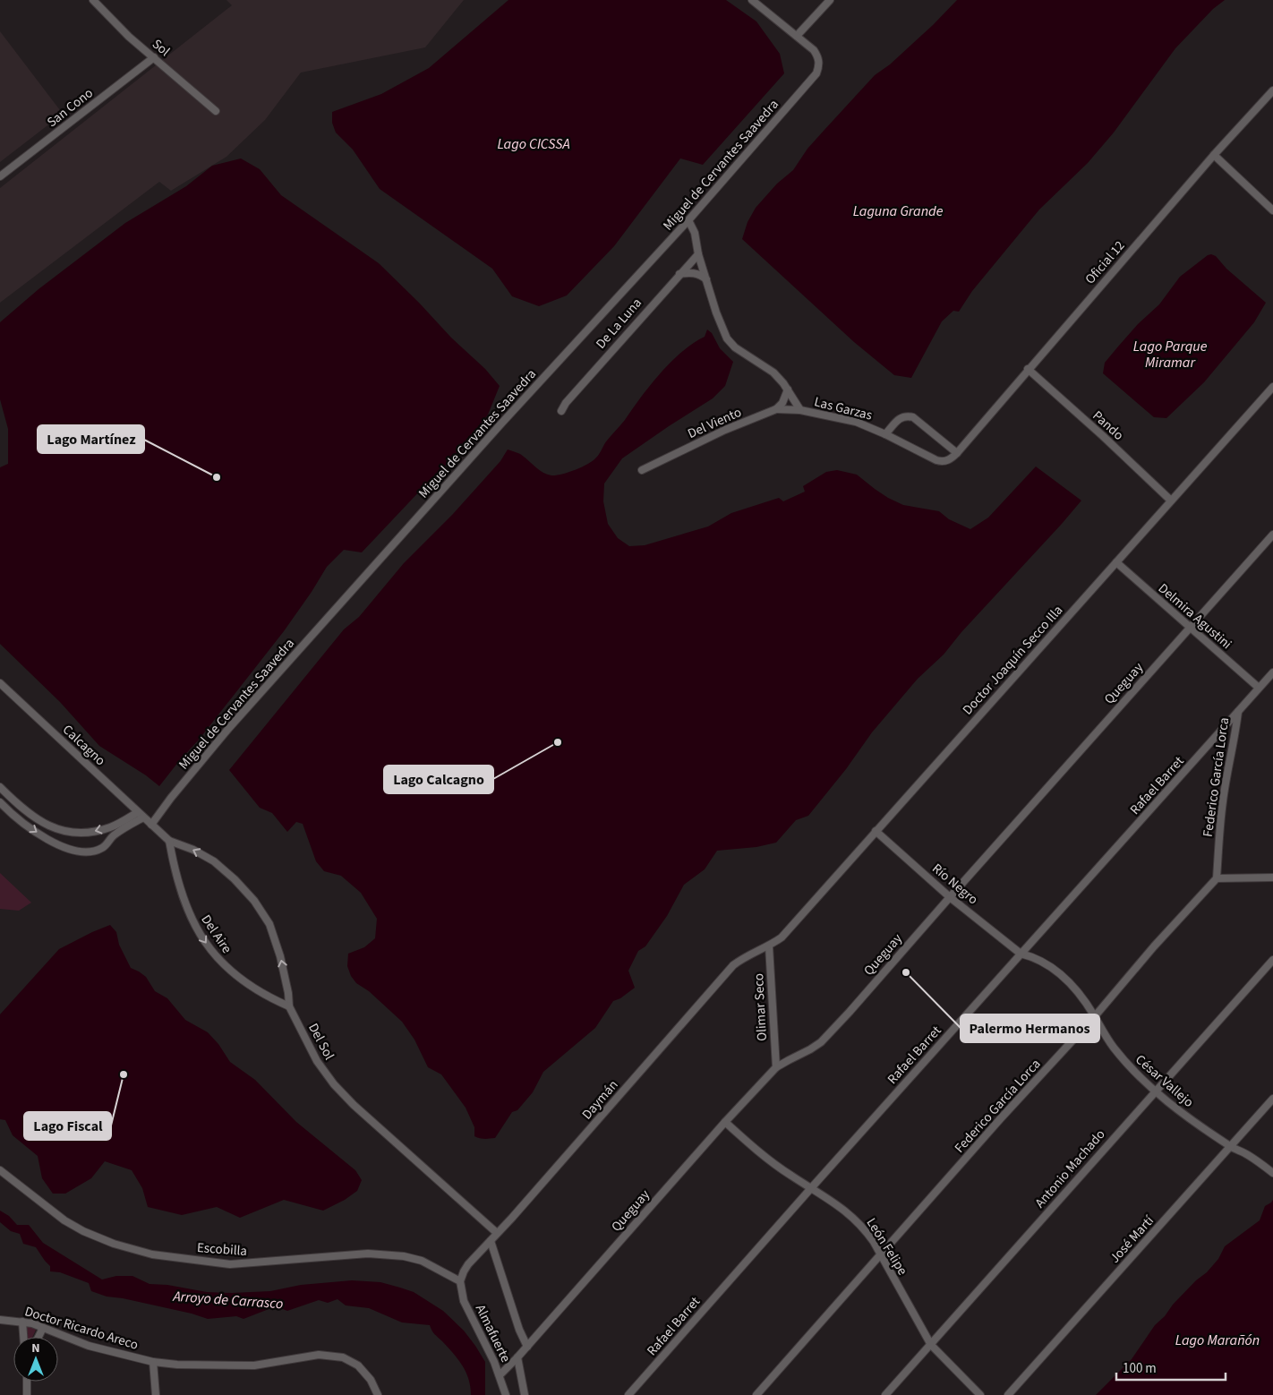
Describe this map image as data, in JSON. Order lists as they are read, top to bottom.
{
  "streets": {
    "street": [
      "Sol",
      "San Cono",
      "Miguel de Cervantes Saavedra",
      "Oficial 12",
      "De La Luna",
      "Las Garzas",
      "Del Viento",
      "Pando",
      "Delmira Agustini",
      "Doctor Joaquín Secco Illa",
      "Queguay",
      "Calcagno",
      "Federico García Lorca",
      "Rafael Barret",
      "Río Negro",
      "Del Aire",
      "Olimar Seco",
      "Del Sol",
      "César Vallejo",
      "Daymán",
      "Antonio Machado",
      "José Martí",
      "León Felipe",
      "Escobilla",
      "Doctor Ricardo Areco",
      "Almafuerte"
    ]
  },
  "crossings": [
    ["Sol", "San Cono"],
    ["Miguel de Cervantes Saavedra", "Las Garzas"],
    ["Miguel de Cervantes Saavedra", "Calcagno"],
    ["Oficial 12", "Las Garzas"],
    ["Oficial 12", "Pando"],
    ["De La Luna", "Las Garzas"],
    ["Pando", "Doctor Joaquín Secco Illa"],
    ["Delmira Agustini", "Doctor Joaquín Secco Illa"],
    ["Delmira Agustini", "Queguay"],
    ["Delmira Agustini", "Rafael Barret"],
    ["Doctor Joaquín Secco Illa", "Río Negro"],
    ["Doctor Joaquín Secco Illa", "Olimar Seco"],
    ["Doctor Joaquín Secco Illa", "Daymán"],
    ["Queguay", "Río Negro"],
    ["Queguay", "Olimar Seco"],
    ["Queguay", "León Felipe"],
    ["Queguay", "Almafuerte"],
    ["Calcagno", "Del Aire"],
    ["Calcagno", "Del Sol"],
    ["Federico García Lorca", "Rafael Barret"],
    ["Federico García Lorca", "César Vallejo"],
    ["Federico García Lorca", "León Felipe"],
    ["Rafael Barret", "Río Negro"],
    ["Rafael Barret", "César Vallejo"],
    ["Rafael Barret", "León Felipe"],
    ["Río Negro", "César Vallejo"],
    ["Del Aire", "Del Sol"],
    ["Olimar Seco", "Daymán"],
    ["Del Sol", "Daymán"],
    ["César Vallejo", "Antonio Machado"],
    ["César Vallejo", "José Martí"],
    ["Daymán", "Escobilla"],
    ["Daymán", "Almafuerte"],
    ["Antonio Machado", "León Felipe"],
    ["Escobilla", "Almafuerte"]
  ],
  "one_way": ["Del Aire", "Del Sol"],
  "water": [
    "Lago CICSSA",
    "Laguna Grande",
    "Lago Parque Miramar",
    "Arroyo de Carrasco",
    "Lago Marañón"
  ],
  "places": [
    "Lago Martínez",
    "Lago Calcagno",
    "Palermo Hermanos",
    "Lago Fiscal"
  ],
  "scale_bar": "100 m",
  "north": "top"
}
